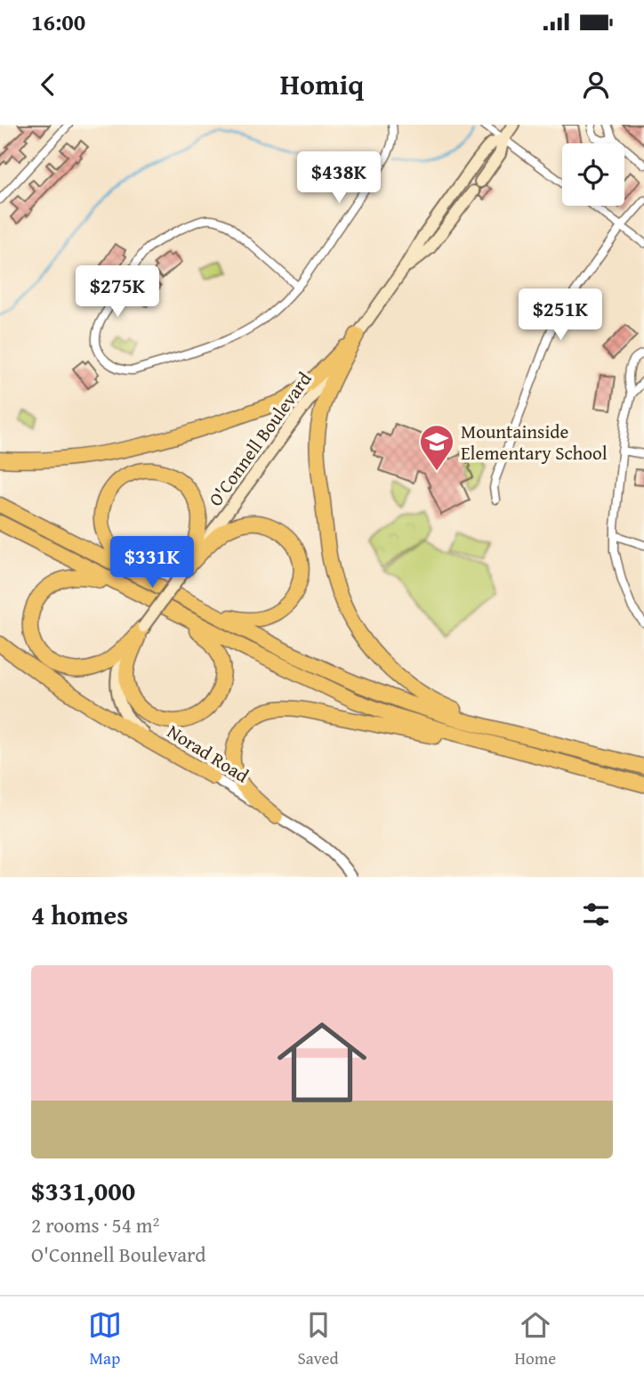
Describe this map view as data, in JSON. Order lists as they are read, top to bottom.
{
  "streets": {
    "main road": ["O'Connell Boulevard", "Norad Road"]
  },
  "crossings": [
    ["O'Connell Boulevard", "Norad Road"]
  ],
  "places": {
    "school or university": ["Mountainside Elementary School"]
  },
  "page": {
    "status": "16:00",
    "header": "Homiq",
    "price": [
      "$438K",
      "$275K",
      "$251K",
      "$331K"
    ],
    "heading": "4 homes",
    "list": [
      {
        "name": "$331,000",
        "note": "2 rooms · 54 m² · O'Connell Boulevard"
      }
    ],
    "tabs": ["Map", "Saved", "Home"]
  }
}
